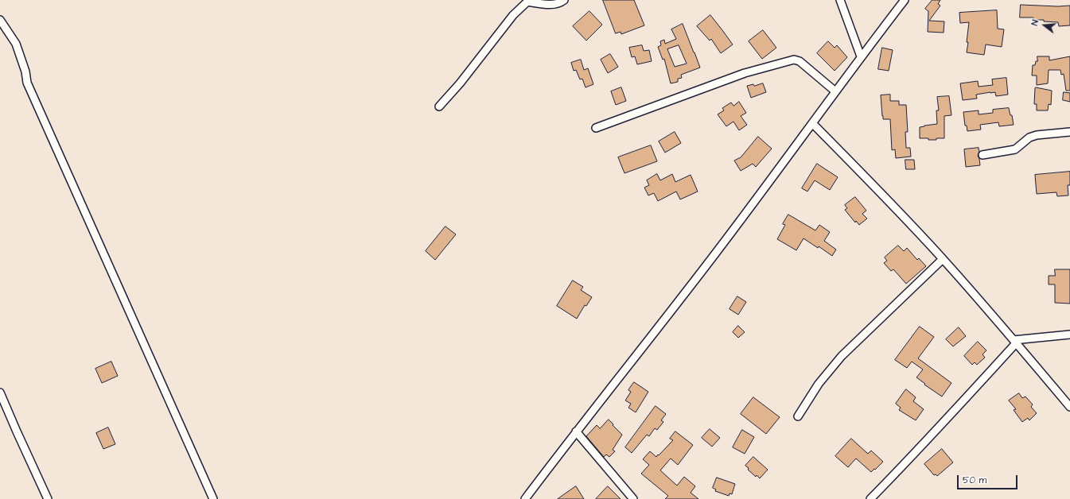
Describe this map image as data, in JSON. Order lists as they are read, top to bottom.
{
  "scale_bar": "50 m",
  "north": "left"
}
